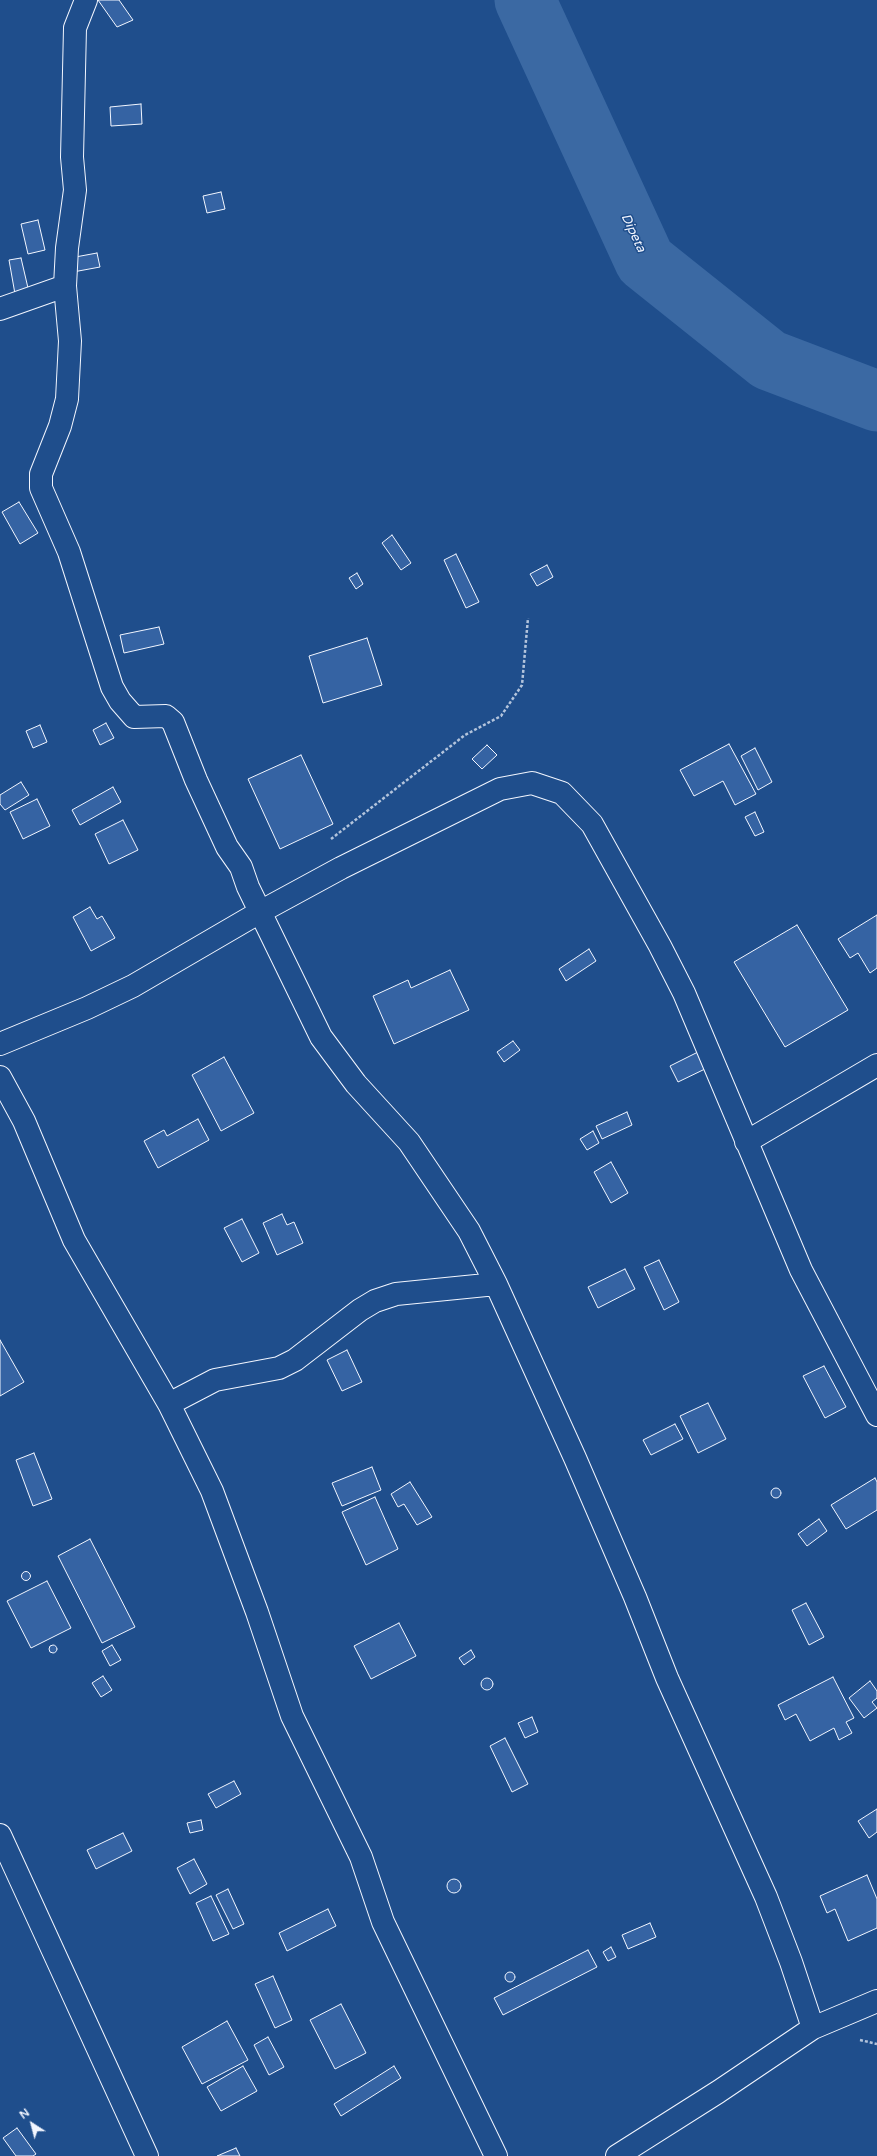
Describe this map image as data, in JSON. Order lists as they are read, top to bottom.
{
  "water": ["Dipeta"],
  "north": "top left"
}
